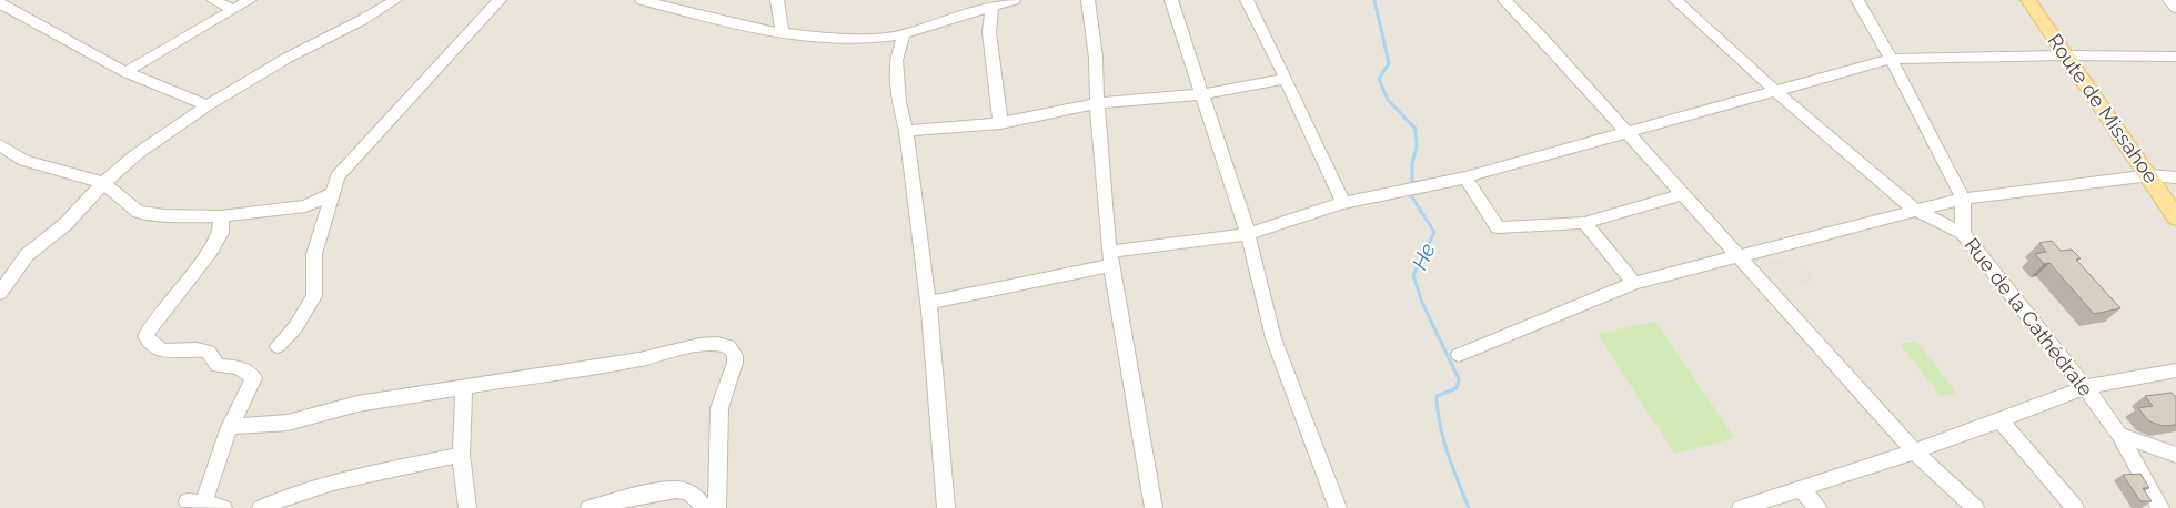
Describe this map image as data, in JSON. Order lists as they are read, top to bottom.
{
  "streets": {
    "main road": ["Route de Missahoe"],
    "street": ["Rue de la Cathédrale"]
  },
  "water": ["He"]
}
